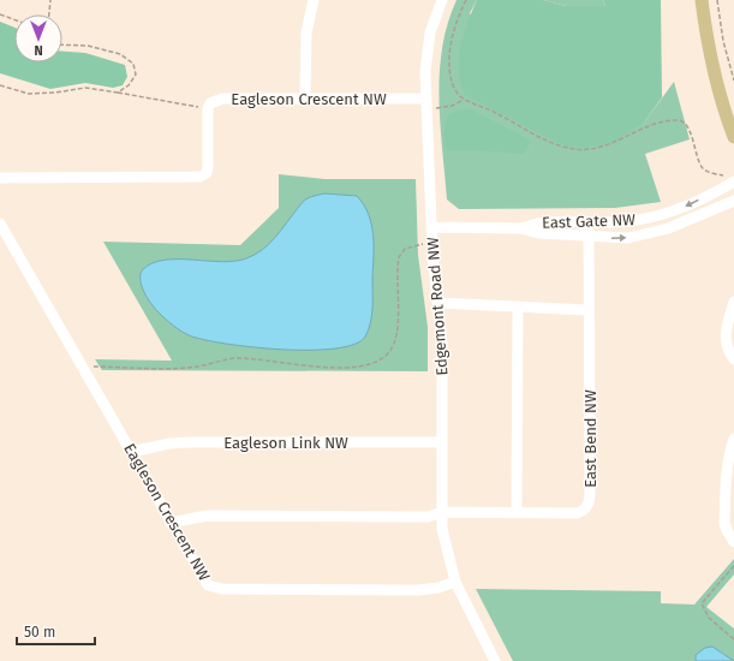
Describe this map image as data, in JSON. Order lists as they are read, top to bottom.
{
  "streets": {
    "street": [
      "Eagleson Crescent NW",
      "East Gate NW",
      "Edgemont Road NW",
      "East Bend NW",
      "Eagleson Link NW"
    ]
  },
  "crossings": [
    ["Eagleson Crescent NW", "Edgemont Road NW"],
    ["Eagleson Crescent NW", "East Bend NW"],
    ["Eagleson Crescent NW", "Eagleson Link NW"],
    ["East Gate NW", "Edgemont Road NW"],
    ["East Gate NW", "East Bend NW"],
    ["Edgemont Road NW", "East Bend NW"],
    ["Edgemont Road NW", "Eagleson Link NW"]
  ],
  "scale_bar": "50 m",
  "north": "bottom"
}
